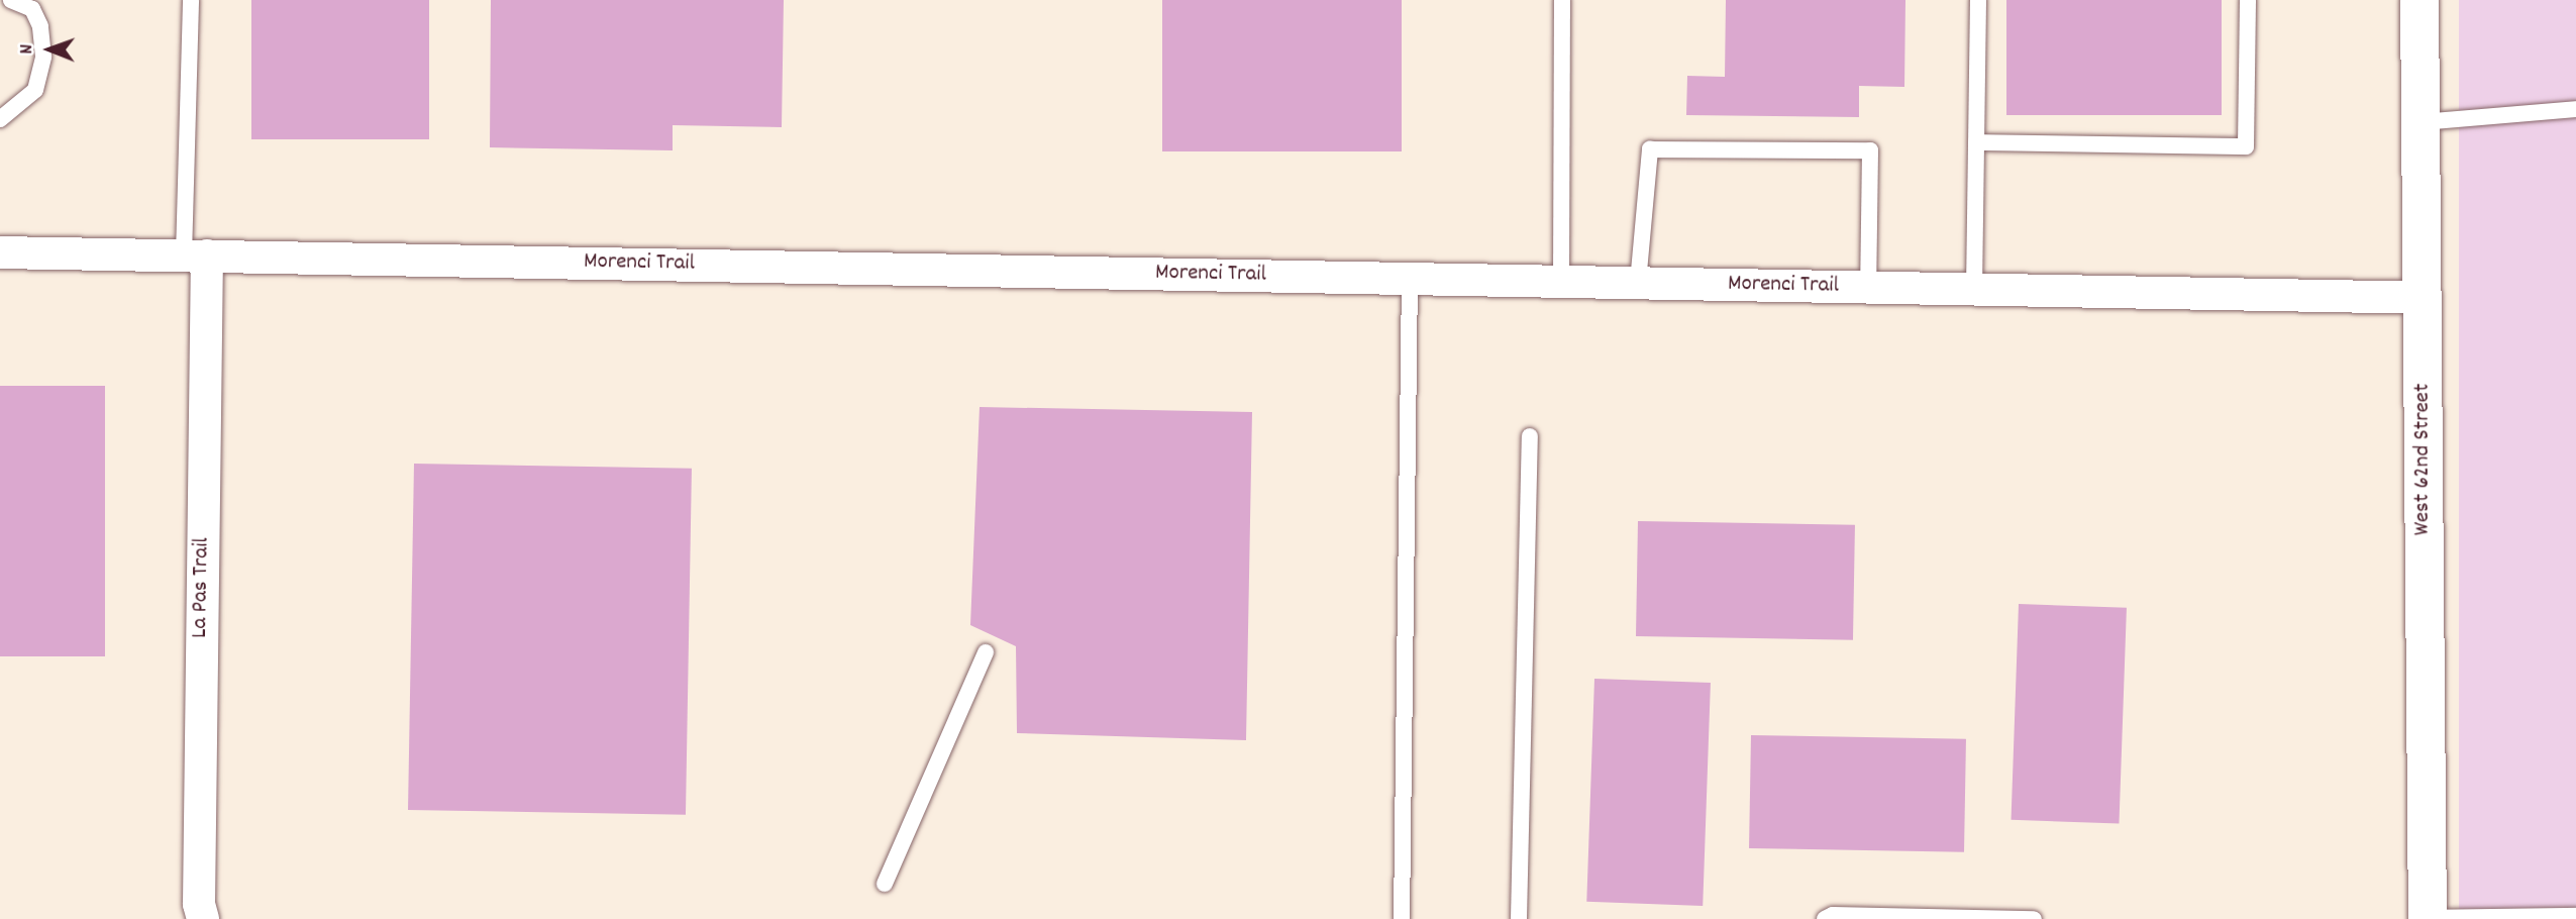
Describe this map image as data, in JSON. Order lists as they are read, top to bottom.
{
  "streets": {
    "street": ["Morenci Trail", "West 62nd Street", "La Pas Trail"]
  },
  "crossings": [
    ["Morenci Trail", "West 62nd Street"],
    ["Morenci Trail", "La Pas Trail"]
  ],
  "north": "left"
}
